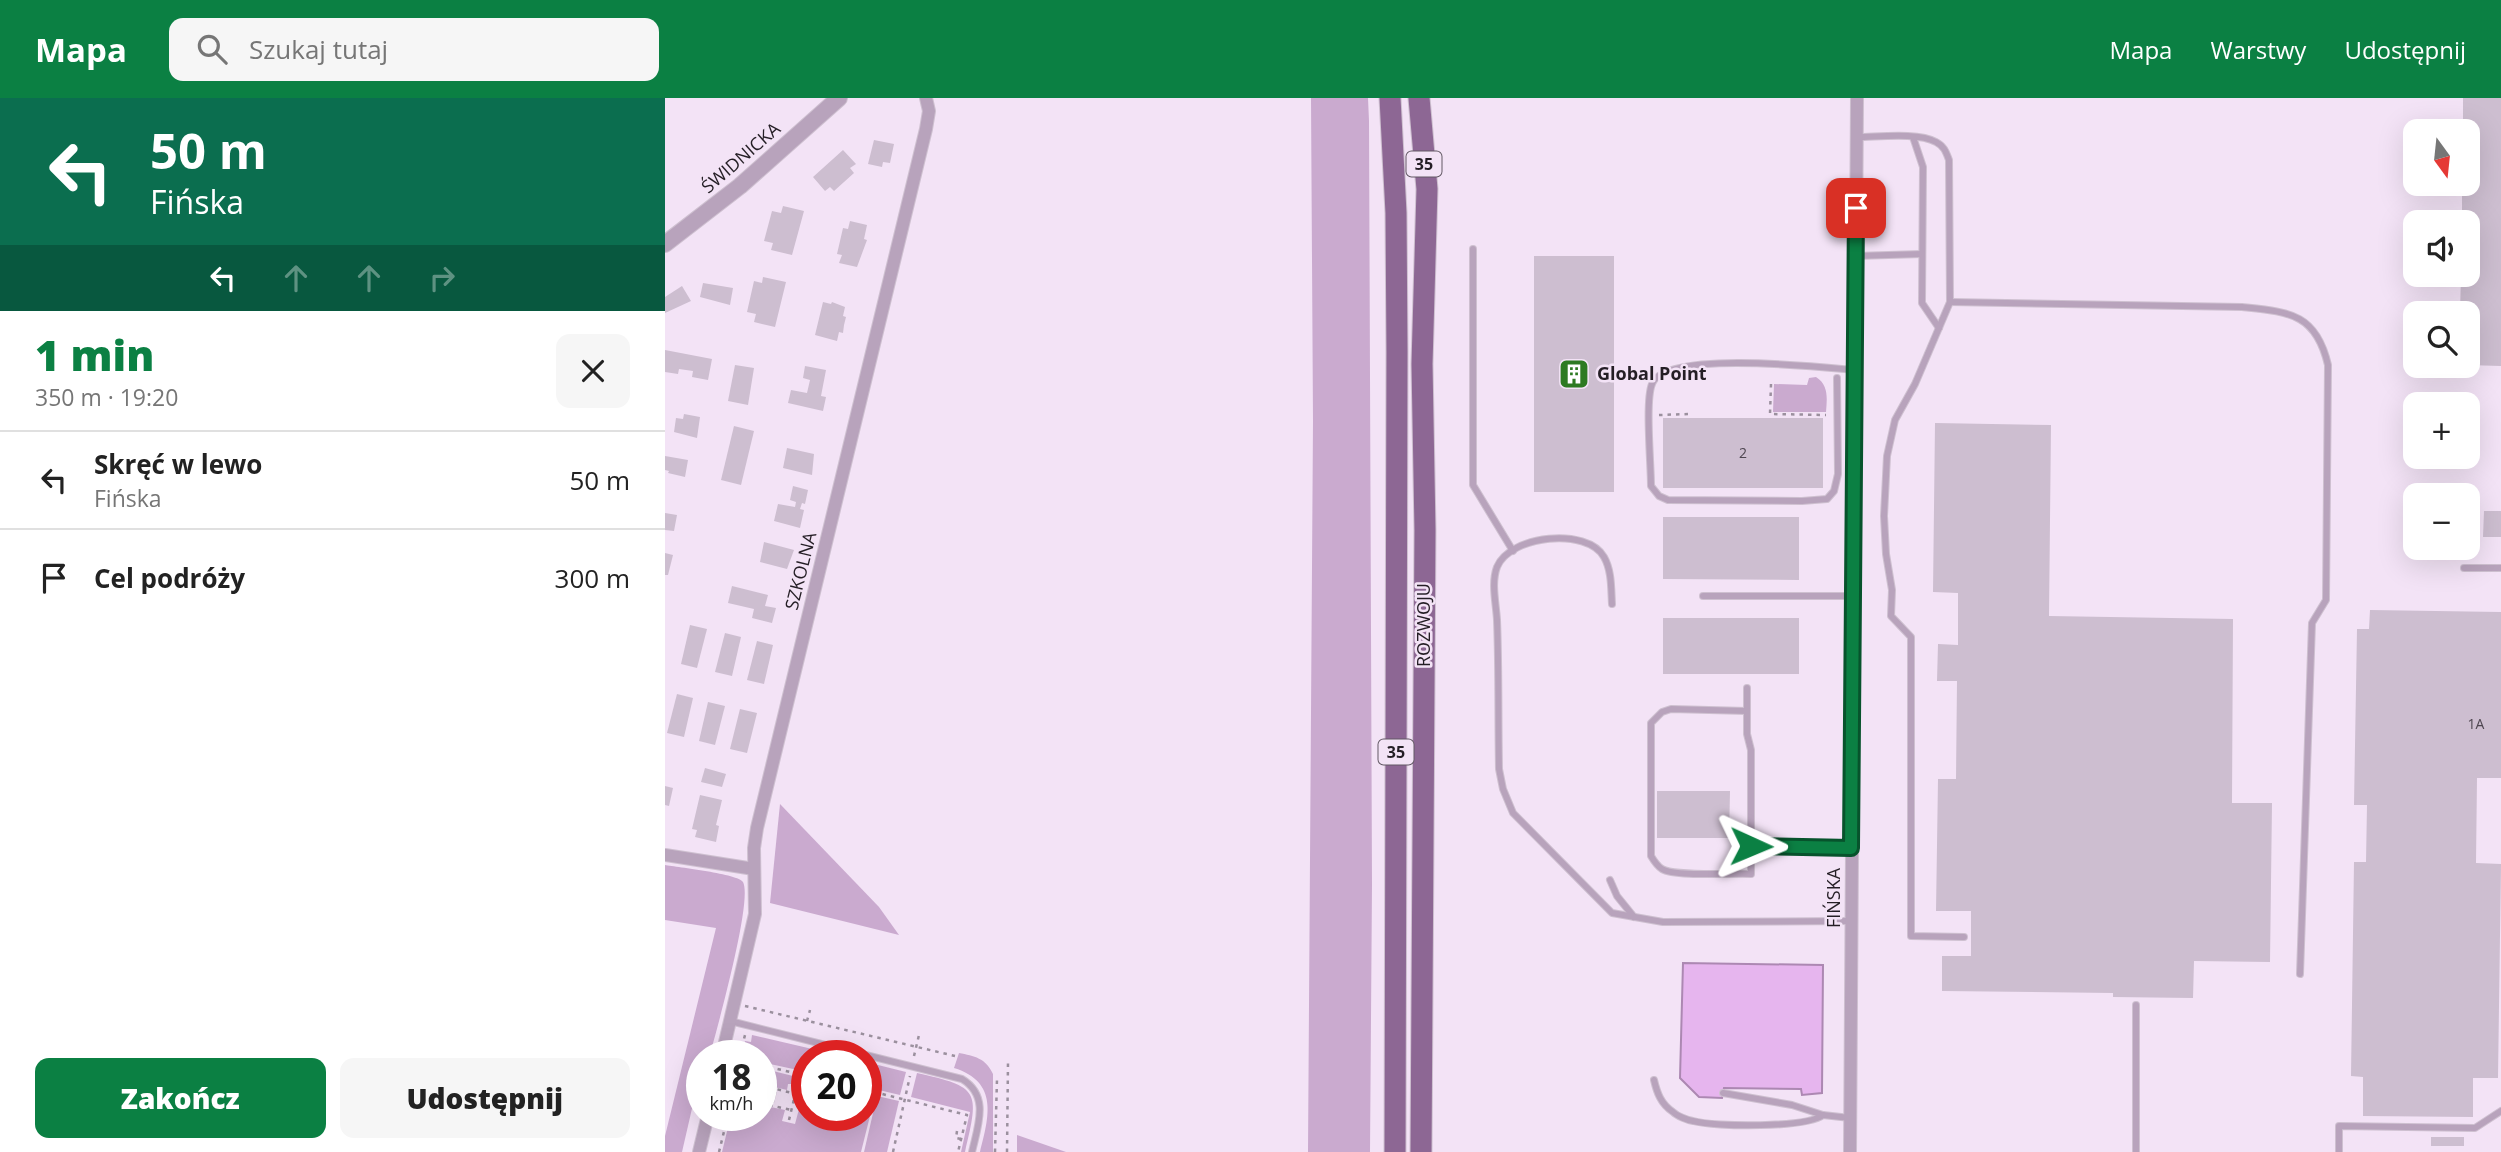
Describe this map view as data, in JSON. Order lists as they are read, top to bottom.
{
  "streets": {
    "main road": ["35", "ROZWOJU"],
    "street": ["ŚWIDNICKA", "SZKOLNA", "FIŃSKA"]
  },
  "places": {
    "building": ["Global Point"]
  },
  "house_numbers": ["2", "1A"],
  "north": "bottom",
  "page": {
    "header": "Mapa",
    "search": "Szukaj tutaj",
    "nav": ["Mapa", "Warstwy", "Udostępnij"],
    "turn": ["50 m", "Fińska"],
    "map_buttons": ["+", "−"],
    "heading": ["1 min", "350 m · 19:20"],
    "list": [
      {
        "name": "Skręć w lewo",
        "note": "Fińska",
        "value": "50 m"
      },
      {
        "name": "Cel podróży",
        "value": "300 m"
      }
    ],
    "speed": "18 km/h",
    "limit": "20",
    "buttons": ["Zakończ", "Udostępnij"]
  }
}
